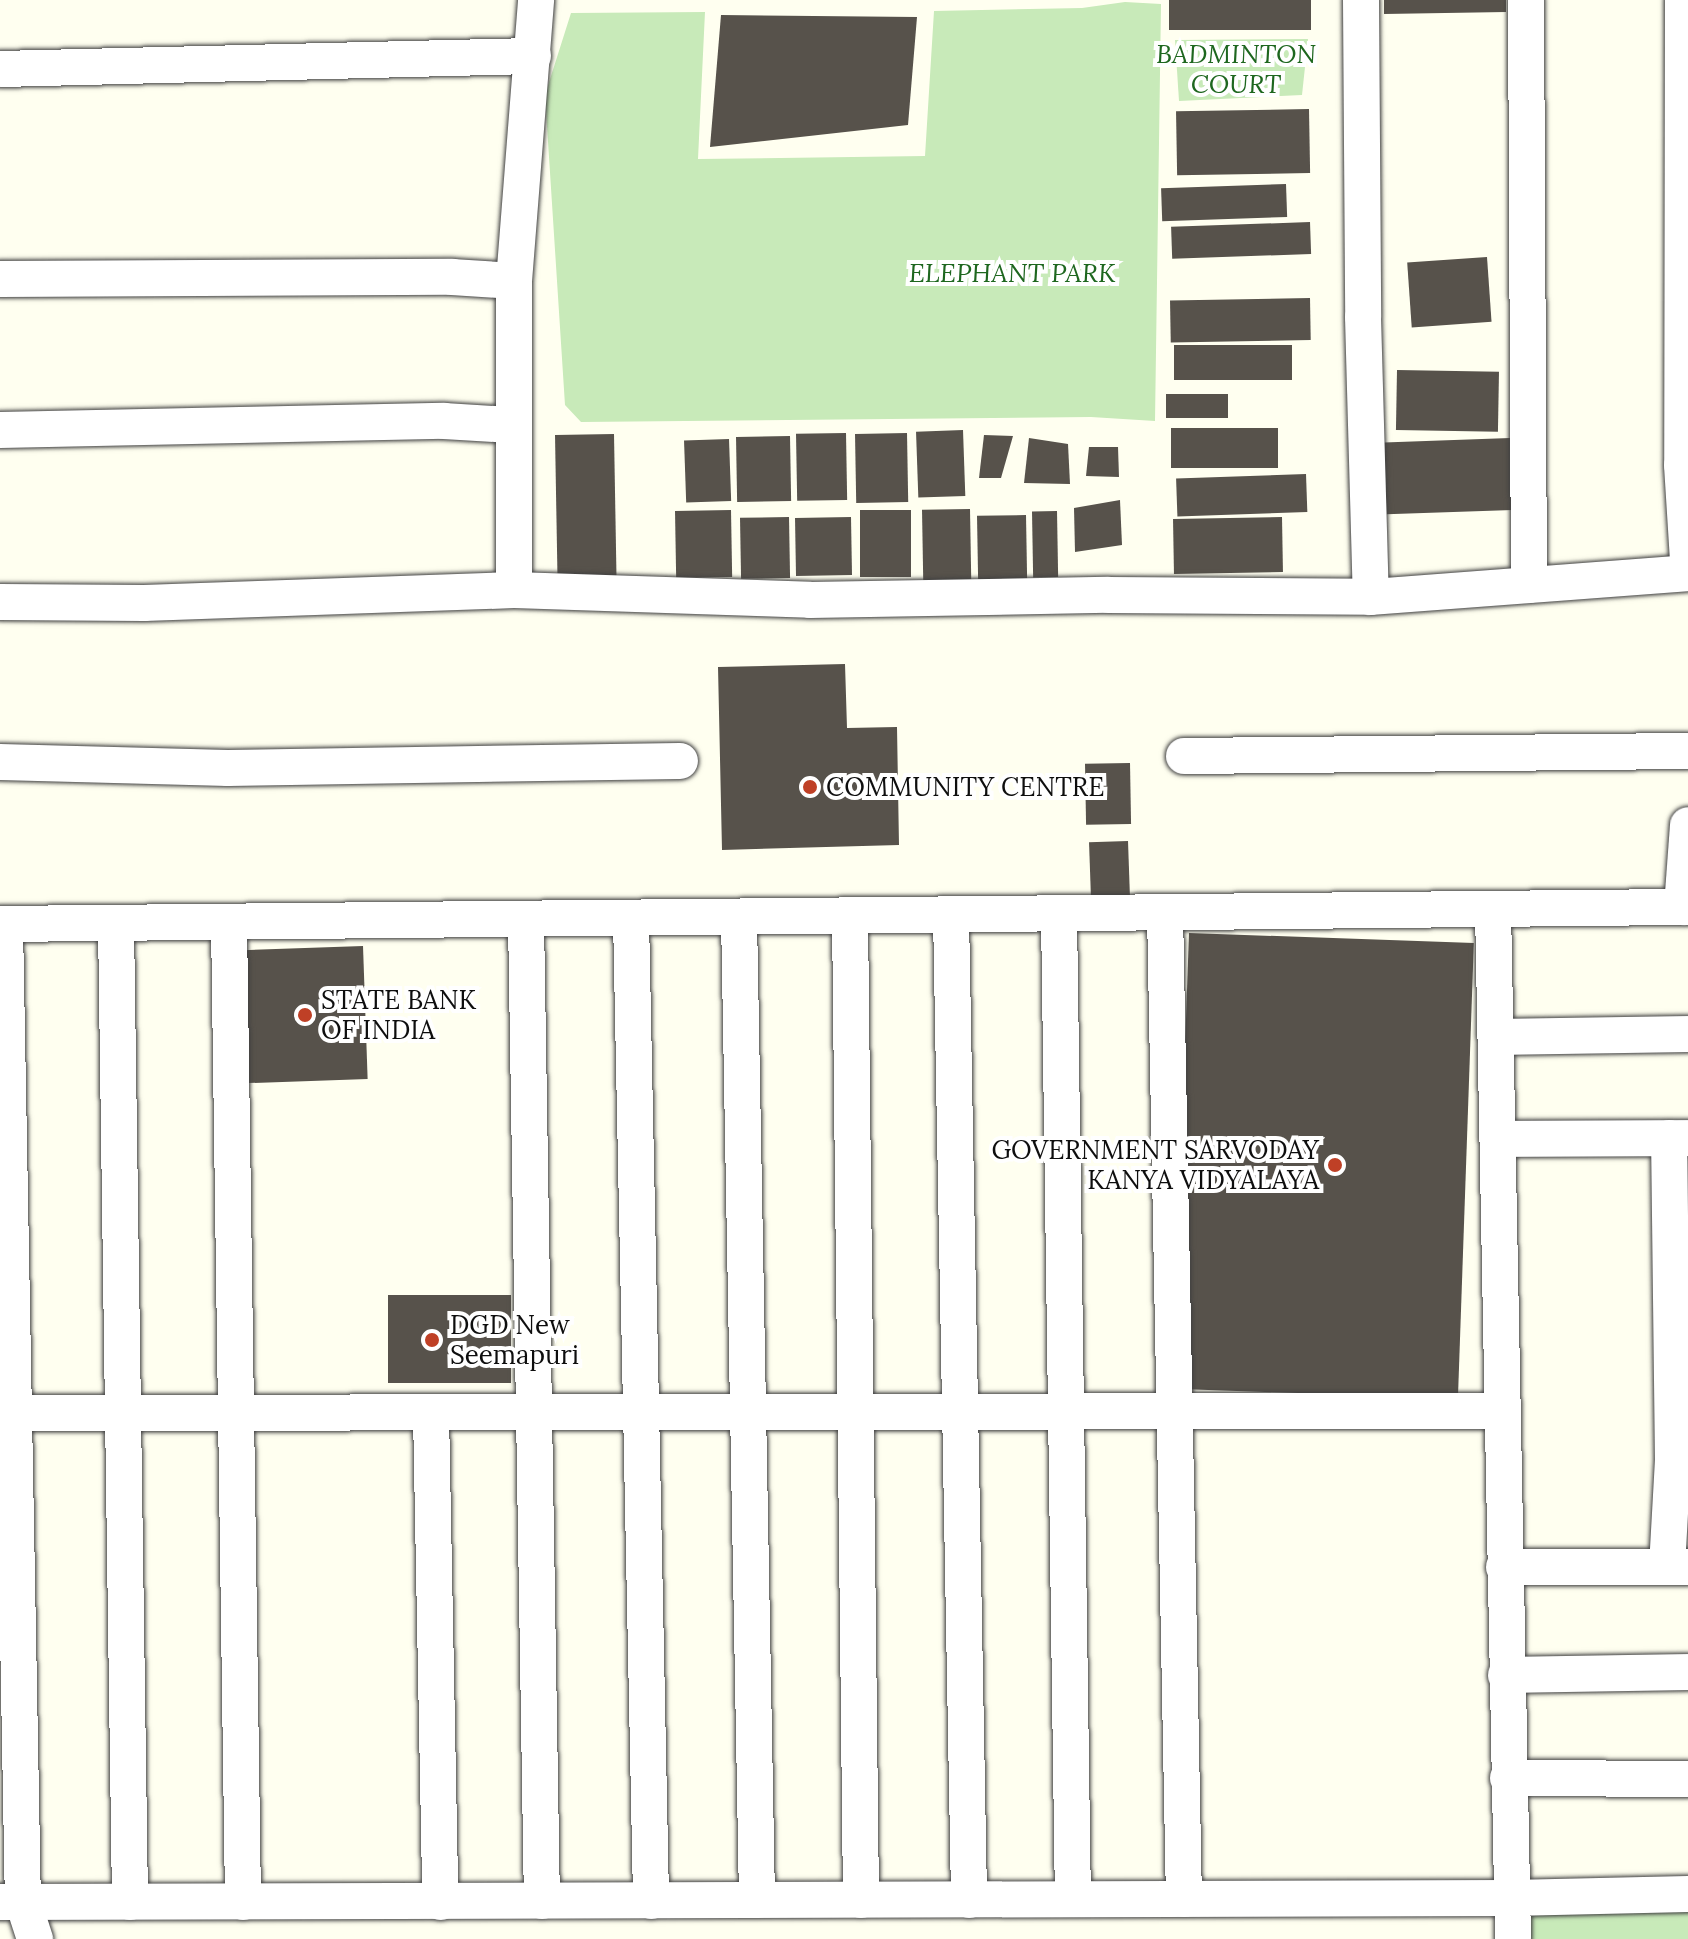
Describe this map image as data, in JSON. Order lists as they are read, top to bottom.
{
  "parks": ["BADMINTON COURT", "ELEPHANT PARK"],
  "places": [
    "COMMUNITY CENTRE",
    "STATE BANK OF INDIA",
    "GOVERNMENT SARVODAY KANYA VIDYALAYA",
    "DGD New Seemapuri"
  ]
}
